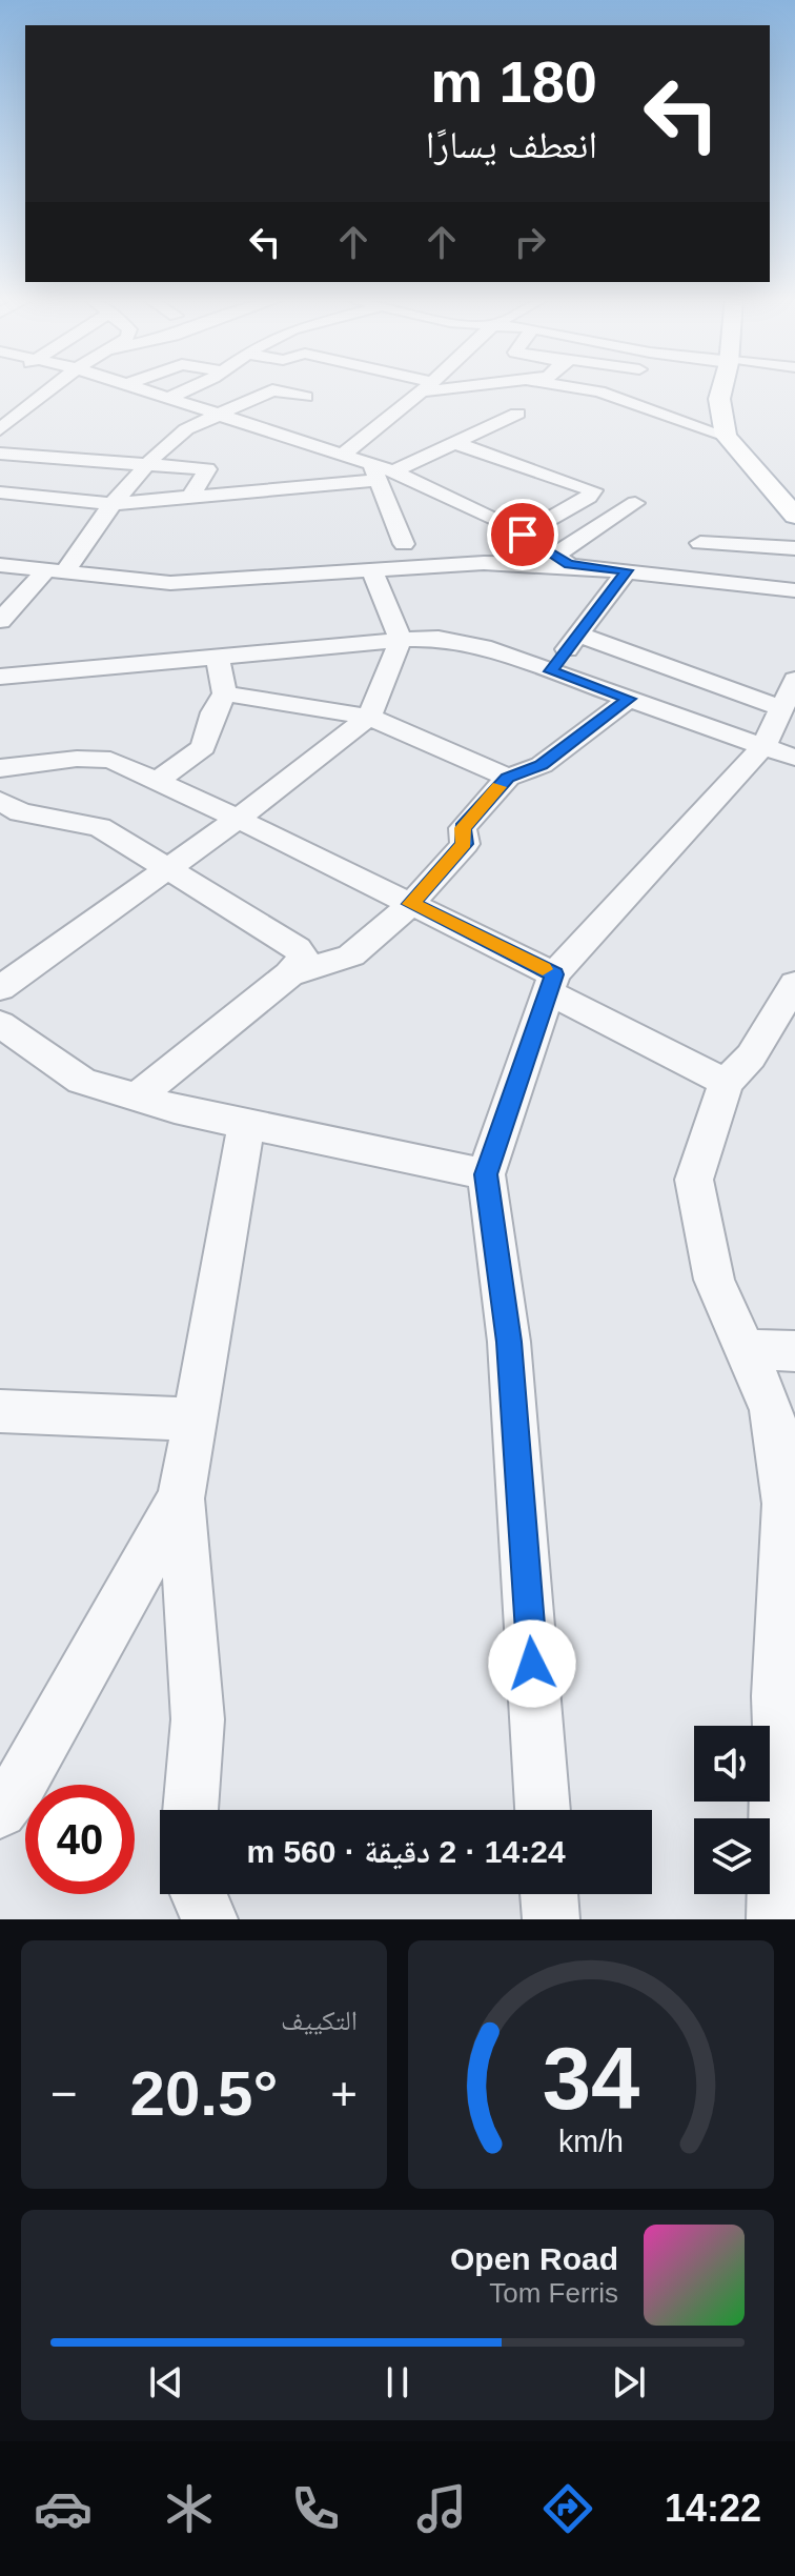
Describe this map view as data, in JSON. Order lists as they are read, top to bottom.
{
  "page": {
    "turn": ["180 m", "انعطف يسارًا"],
    "limit": "40",
    "trip": "14:24 · 2 دقيقة · 560 m",
    "tile": "التكييف",
    "heat": ["−", "20.5°", "+"],
    "song": ["Open Road", "Tom Ferris"],
    "tabs": "14:22",
    "gauge": ["34", "km/h"]
  }
}
